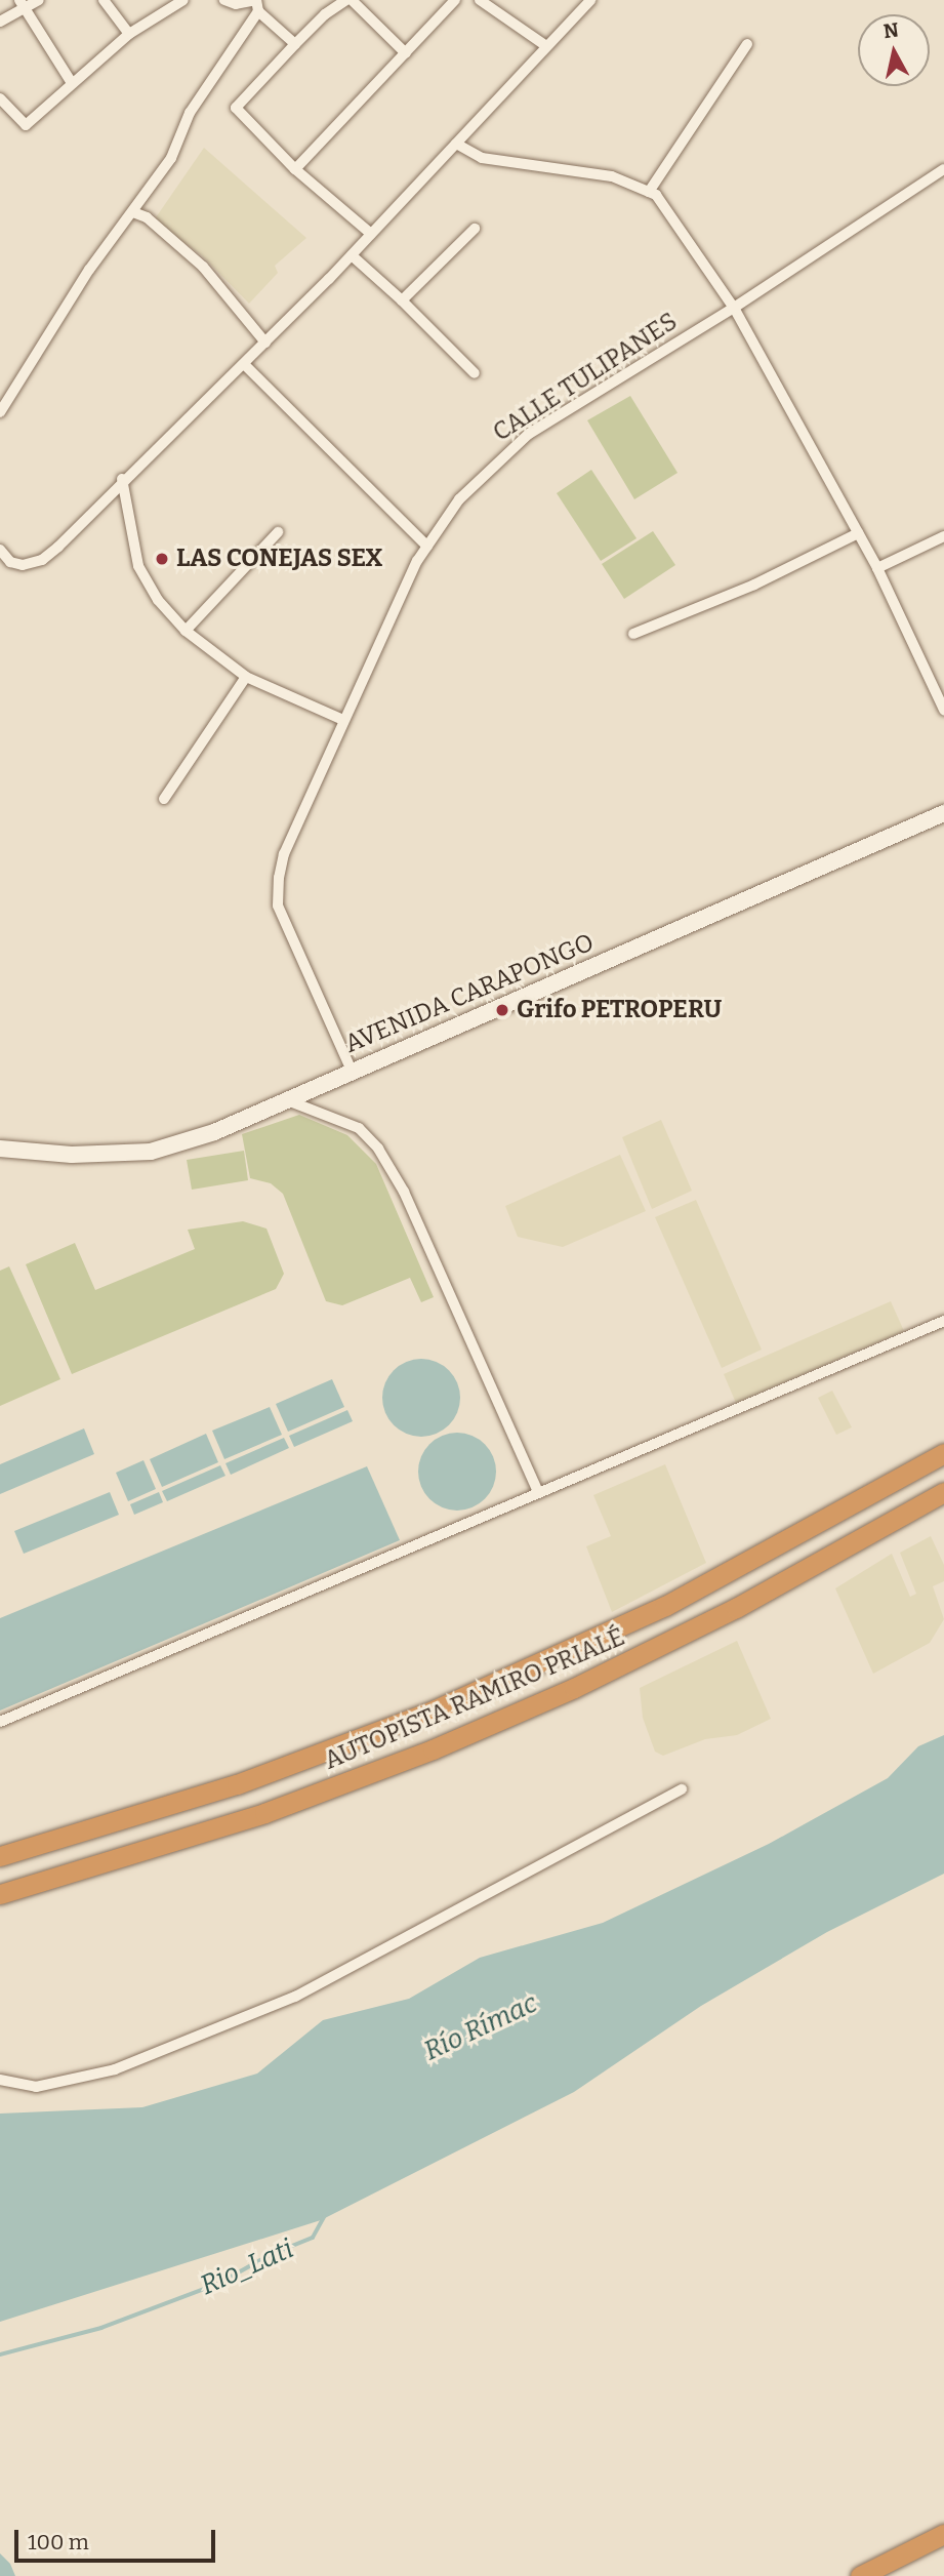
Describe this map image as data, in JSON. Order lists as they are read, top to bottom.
{
  "streets": {
    "highway": ["AUTOPISTA RAMIRO PRIALÉ"],
    "street": ["CALLE TULIPANES", "AVENIDA CARAPONGO"]
  },
  "crossings": [
    ["CALLE TULIPANES", "AVENIDA CARAPONGO"]
  ],
  "water": ["Río Rímac", "Rio_Lati"],
  "places": ["LAS CONEJAS SEX", "Grifo PETROPERU"],
  "scale_bar": "100 m",
  "north": "top"
}
